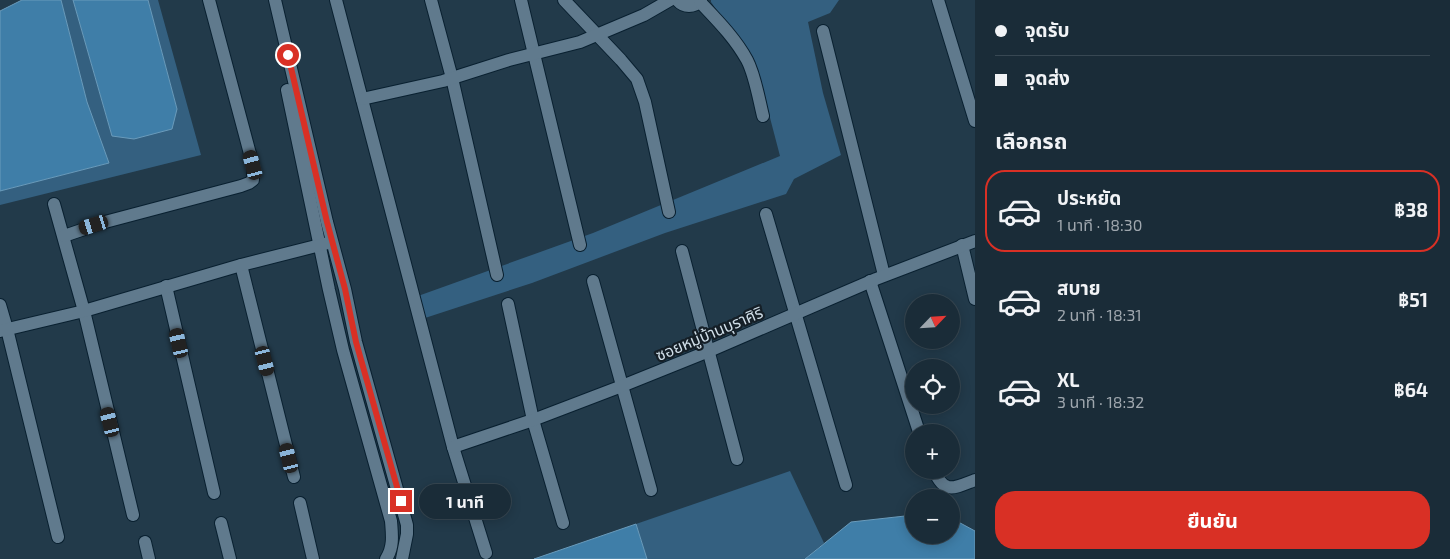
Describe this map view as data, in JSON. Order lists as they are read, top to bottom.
{
  "streets": {
    "street": ["ซอยหมู่บ้านบุราศิริ"]
  },
  "north": "top right",
  "page": {
    "banner": ["จุดรับ", "จุดส่ง"],
    "heading": "เลือกรถ",
    "list": [
      {
        "name": "ประหยัด",
        "note": "1 นาที · 18:30",
        "value": "฿38"
      },
      {
        "name": "สบาย",
        "note": "2 นาที · 18:31",
        "value": "฿51"
      },
      {
        "name": "XL",
        "note": "3 นาที · 18:32",
        "value": "฿64"
      }
    ],
    "map_buttons": ["+", "−"],
    "buttons": "ยืนยัน",
    "bubble": "1 นาที"
  }
}
